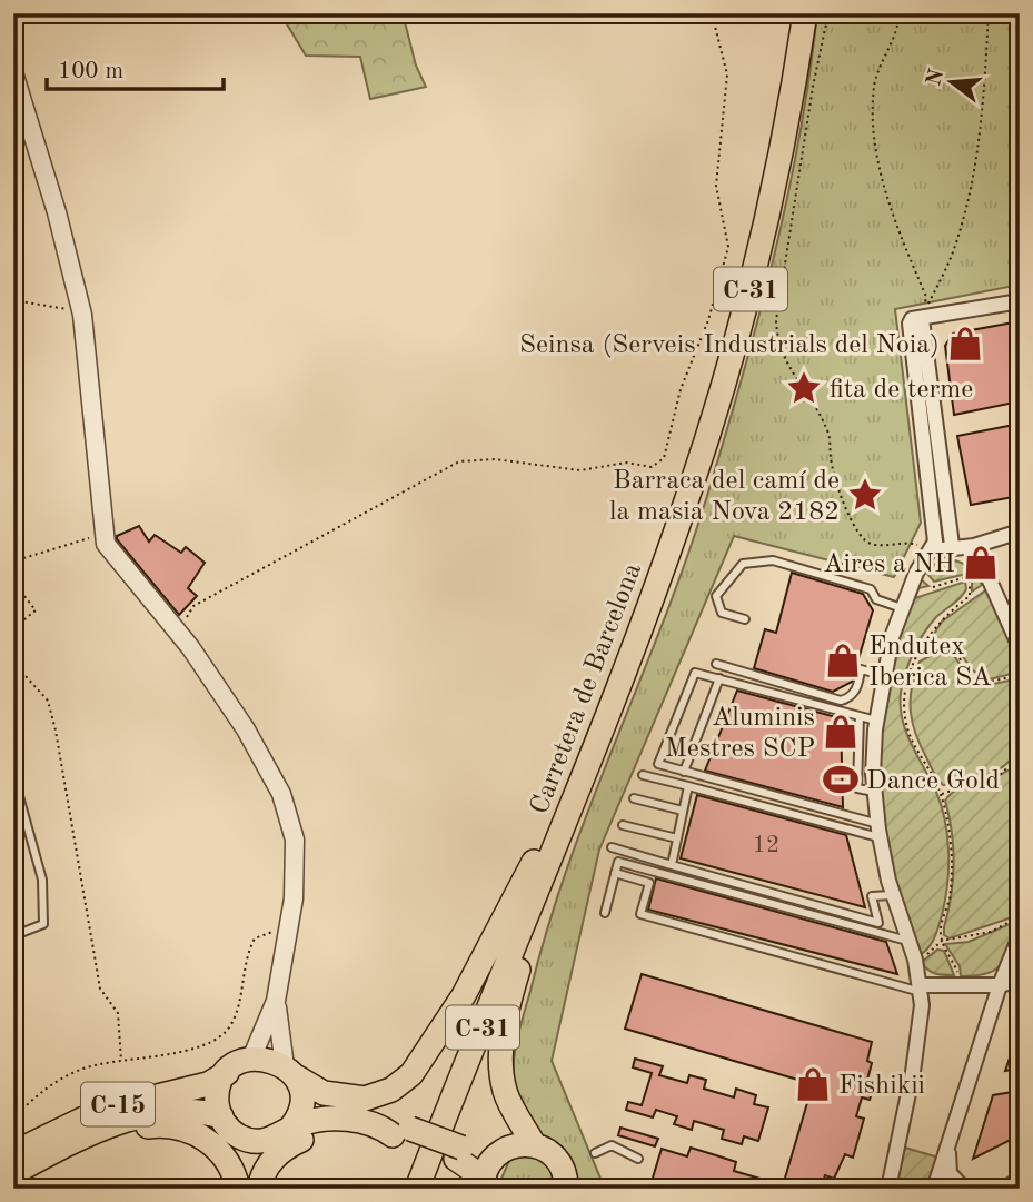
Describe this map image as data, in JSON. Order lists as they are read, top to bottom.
{
  "streets": {
    "highway": ["C-31", "Carretera de Barcelona", "C-15"]
  },
  "places": {
    "shop": [
      "Seinsa (Serveis Industrials del Noia)",
      "Aires a NH",
      "Endutex Iberica SA",
      "Aluminis Mestres SCP",
      "Fishikii"
    ],
    "place": ["fita de terme", "Barraca del camí de la masia Nova 2182"],
    "sports": ["Dance Gold"]
  },
  "house_numbers": ["12"],
  "scale_bar": "100 m",
  "north": "left"
}
